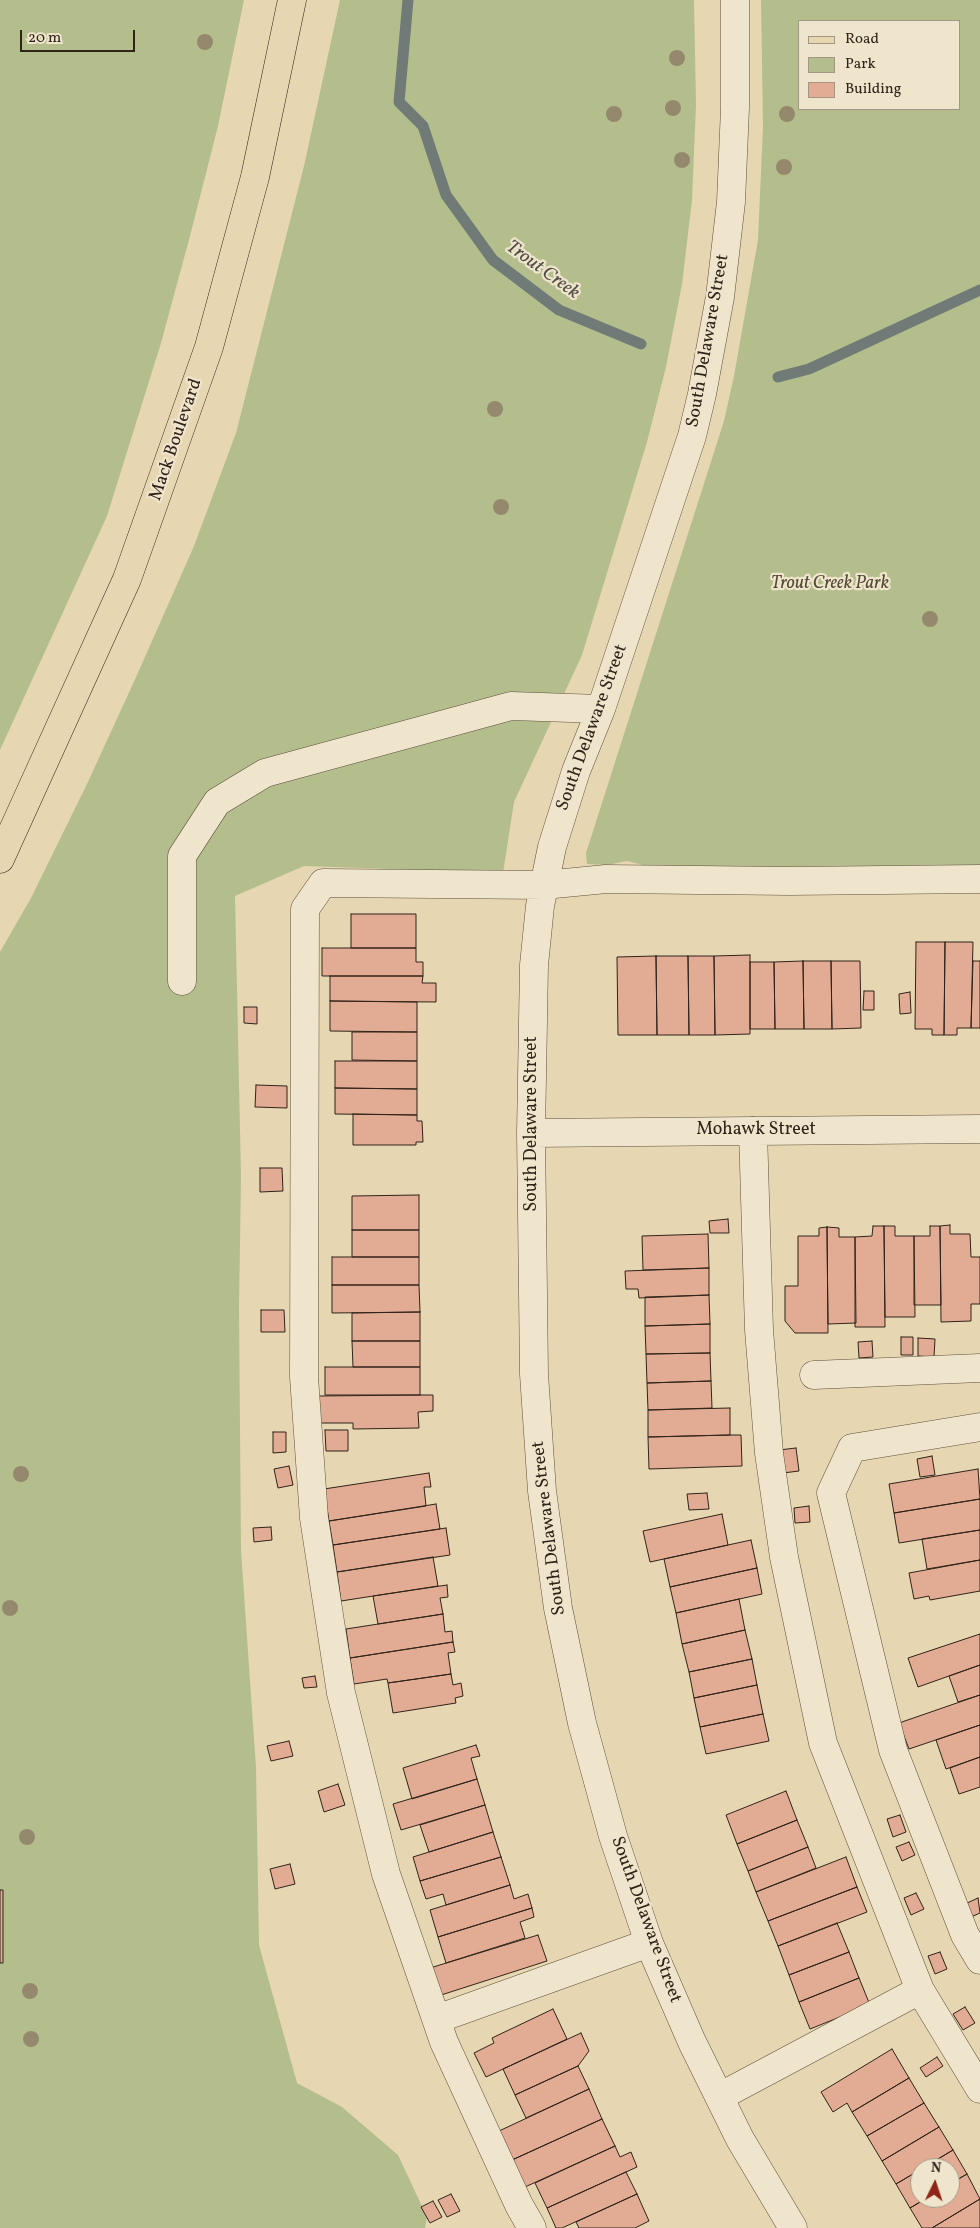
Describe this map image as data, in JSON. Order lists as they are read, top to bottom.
{
  "streets": {
    "main road": ["Mack Boulevard"],
    "street": ["South Delaware Street", "Mohawk Street"]
  },
  "crossings": [
    ["South Delaware Street", "Mohawk Street"]
  ],
  "water": ["Trout Creek"],
  "parks": ["Trout Creek Park"],
  "legend": ["Road", "Park", "Building"],
  "scale_bar": "20 m",
  "north": "top"
}
